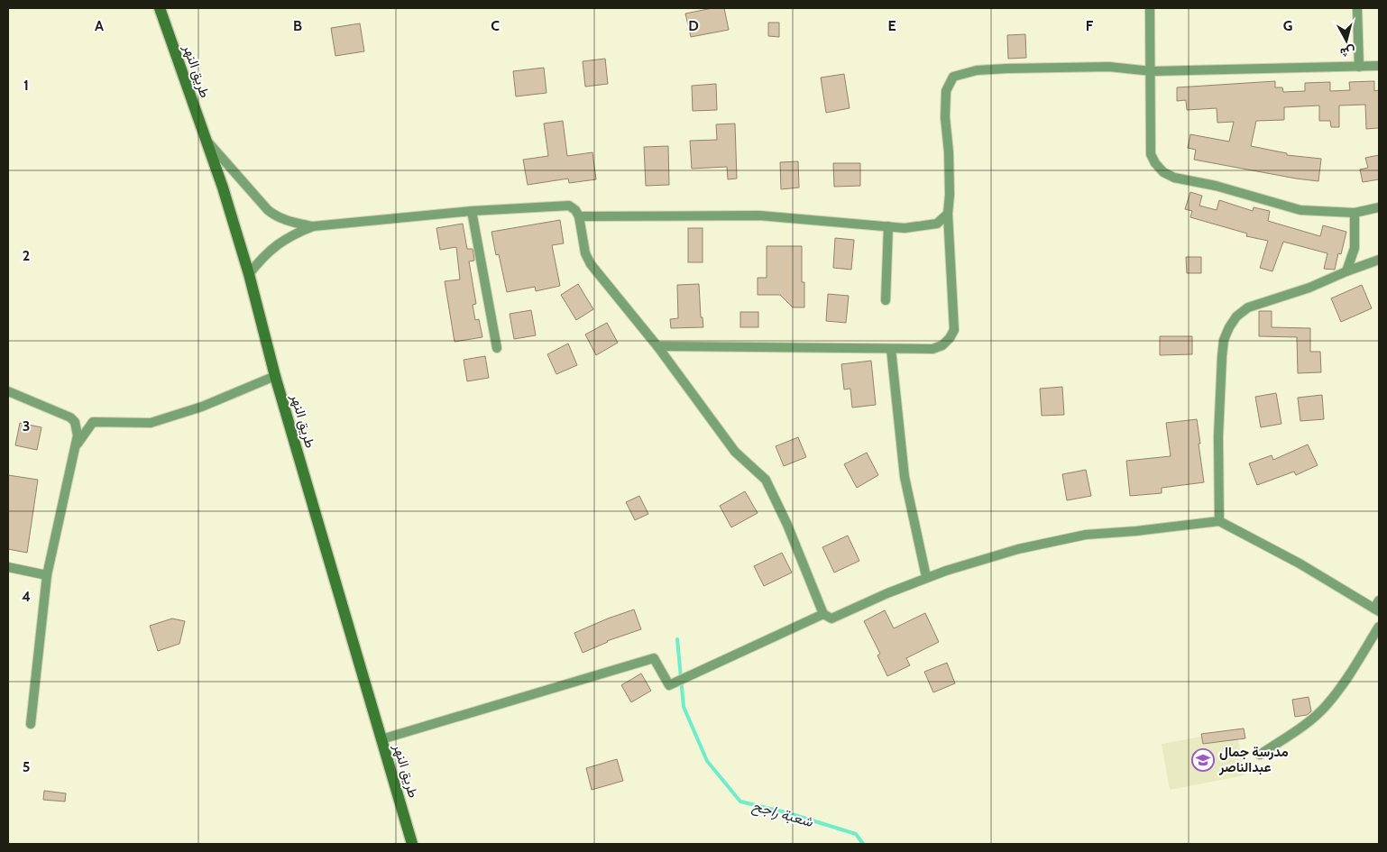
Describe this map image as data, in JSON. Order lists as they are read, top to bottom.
{
  "streets": {
    "main road": ["طريق النهر"]
  },
  "water": ["شعبة راجح"],
  "places": {
    "school or university": ["مدرسة جمال عبدالناصر"]
  },
  "north": "bottom",
  "grid": {
    "columns": [
      "A",
      "B",
      "C",
      "D",
      "E",
      "F",
      "G"
    ],
    "rows": [
      "1",
      "2",
      "3",
      "4",
      "5"
    ]
  }
}
